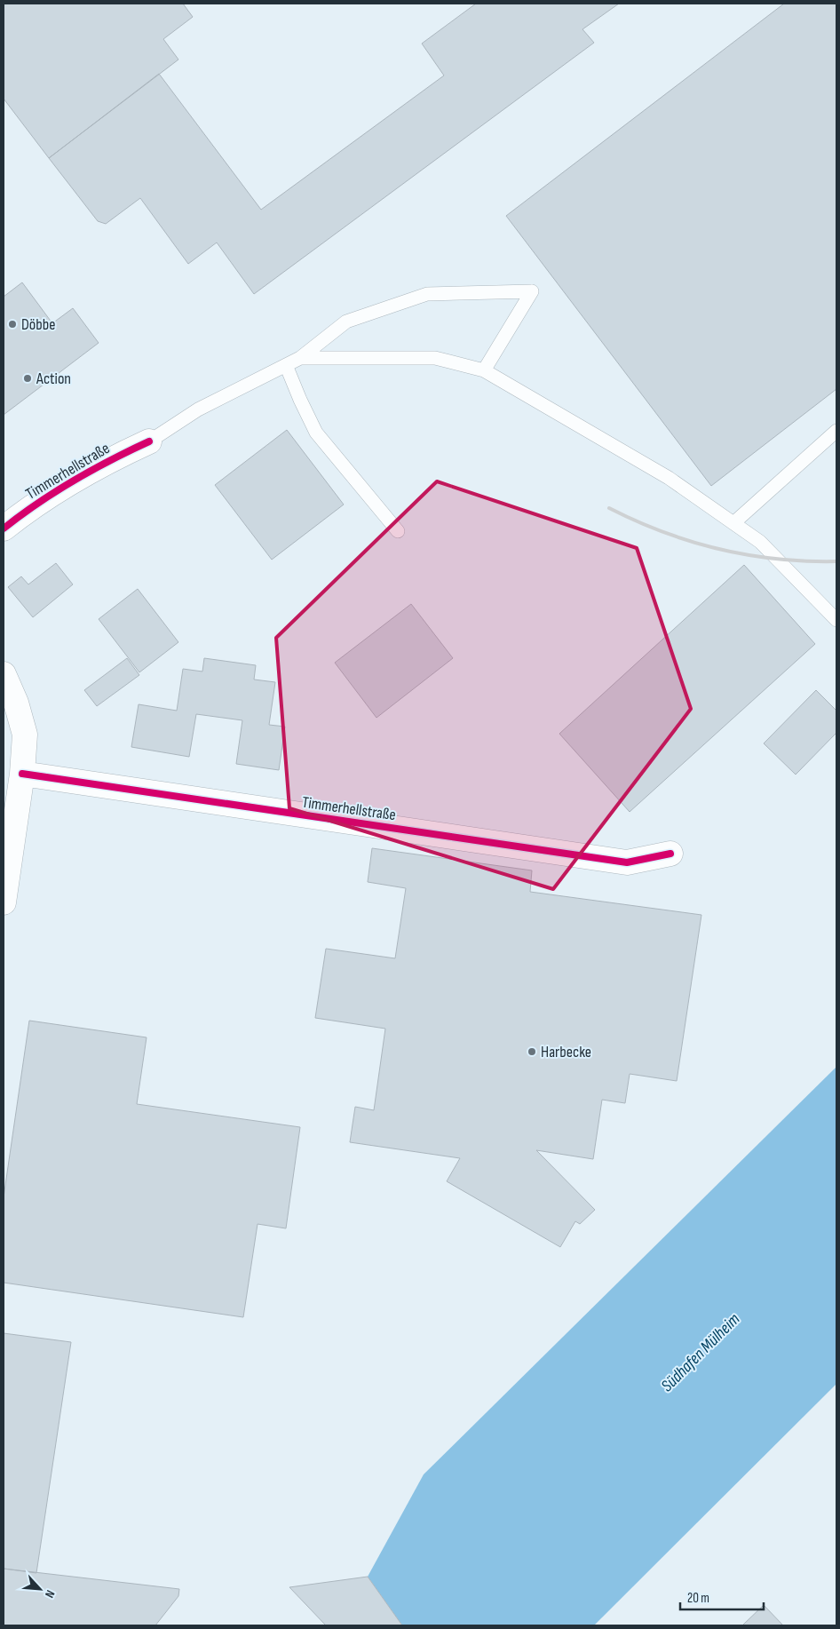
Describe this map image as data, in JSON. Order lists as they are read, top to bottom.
{
  "streets": {
    "street": ["Timmerhellstraße"]
  },
  "water": ["Südhafen Mülheim"],
  "places": ["Döbbe", "Action", "Harbecke"],
  "scale_bar": "20 m",
  "north": "bottom right"
}
